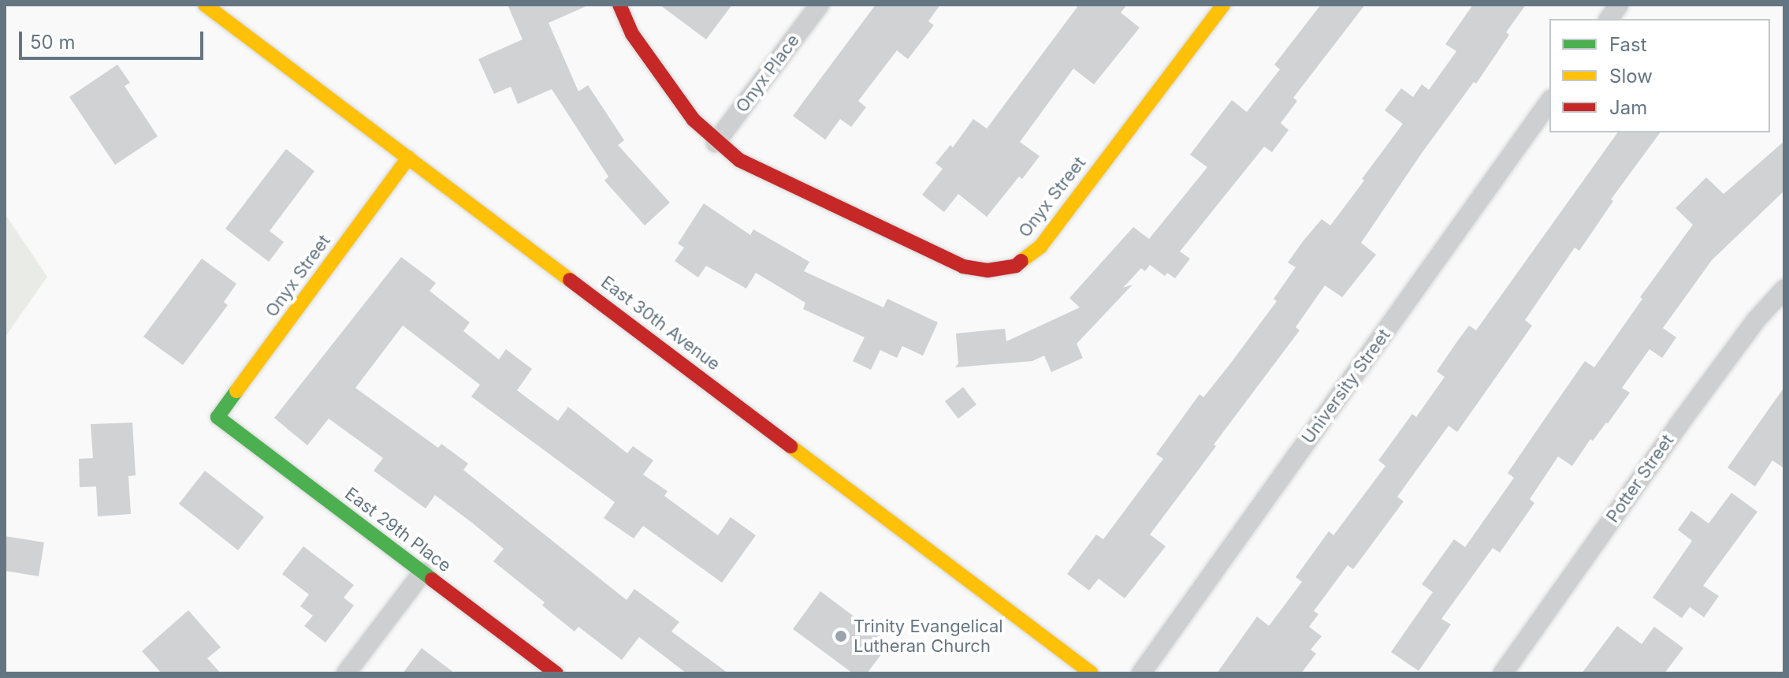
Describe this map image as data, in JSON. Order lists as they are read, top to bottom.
{
  "streets": {
    "street": [
      "Onyx Place",
      "Onyx Street",
      "East 30th Avenue",
      "University Street",
      "Potter Street",
      "East 29th Place"
    ]
  },
  "crossings": [
    ["Onyx Place", "Onyx Street"],
    ["Onyx Street", "East 30th Avenue"],
    ["Onyx Street", "East 29th Place"]
  ],
  "places": ["Trinity Evangelical Lutheran Church"],
  "legend": ["Fast", "Slow", "Jam"],
  "scale_bar": "50 m"
}
